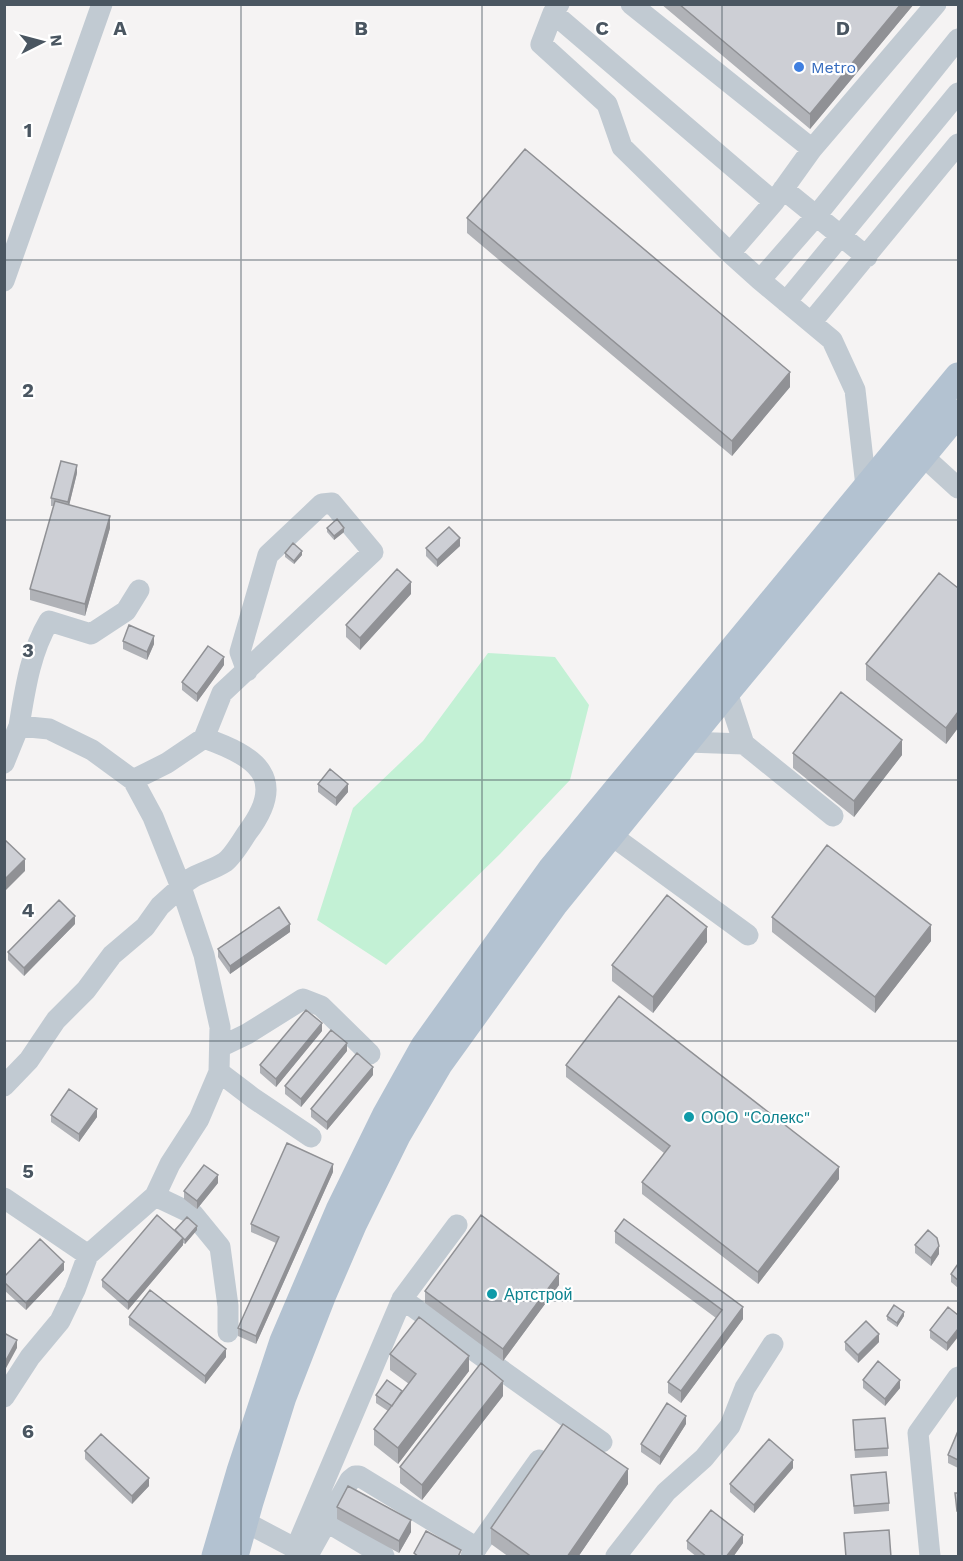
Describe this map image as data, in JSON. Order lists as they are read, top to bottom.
{
  "places": ["Metro", "ООО \"Солекс\"", "Артстрой"],
  "north": "right",
  "grid": {
    "columns": [
      "A",
      "B",
      "C",
      "D"
    ],
    "rows": [
      "1",
      "2",
      "3",
      "4",
      "5",
      "6"
    ]
  }
}
